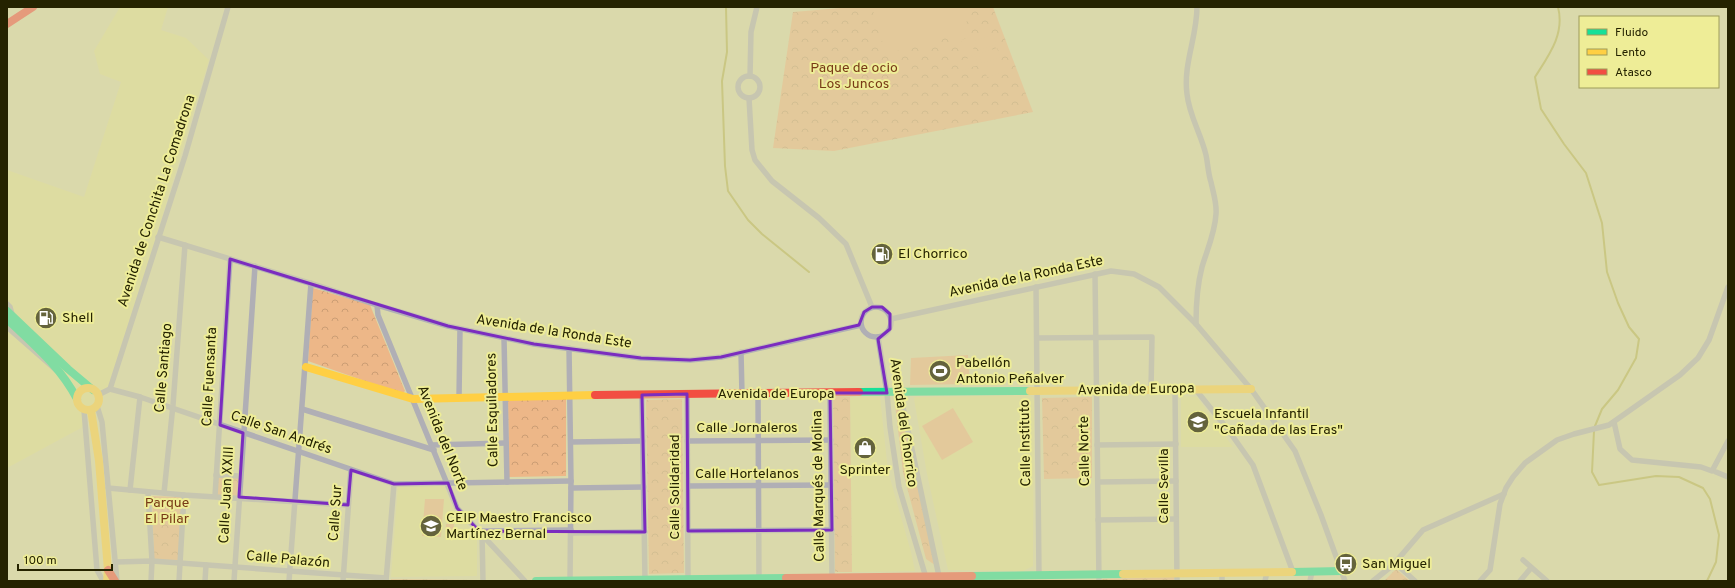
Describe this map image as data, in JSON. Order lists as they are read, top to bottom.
{
  "streets": {
    "main road": ["Avenida de Europa"],
    "street": [
      "Avenida de Conchita La Comadrona",
      "Avenida de la Ronda Este",
      "Calle Santiago",
      "Calle Fuensanta",
      "Calle Esquiladores",
      "Avenida del Chorrico",
      "Calle Jornaleros",
      "Calle San Andrés",
      "Avenida del Norte",
      "Calle Instituto",
      "Calle Norte",
      "Calle Hortelanos",
      "Calle Marqués de Molina",
      "Calle Sevilla",
      "Calle Solidaridad",
      "Calle Juan XXIII",
      "Calle Sur",
      "Calle Palazón"
    ]
  },
  "crossings": [
    ["Avenida de Conchita La Comadrona", "Avenida de la Ronda Este"],
    ["Avenida de Conchita La Comadrona", "Calle San Andrés"],
    ["Avenida de la Ronda Este", "Calle Santiago"],
    ["Avenida de la Ronda Este", "Calle Fuensanta"],
    ["Avenida de la Ronda Este", "Avenida de Europa"],
    ["Avenida de la Ronda Este", "Calle Esquiladores"],
    ["Avenida de la Ronda Este", "Avenida del Chorrico"],
    ["Avenida de la Ronda Este", "Avenida del Norte"],
    ["Avenida de la Ronda Este", "Calle Instituto"],
    ["Avenida de la Ronda Este", "Calle Norte"],
    ["Avenida de la Ronda Este", "Calle Juan XXIII"],
    ["Calle Santiago", "Calle San Andrés"],
    ["Calle Fuensanta", "Calle San Andrés"],
    ["Avenida de Europa", "Calle Esquiladores"],
    ["Avenida de Europa", "Avenida del Chorrico"],
    ["Avenida de Europa", "Avenida del Norte"],
    ["Avenida de Europa", "Calle Instituto"],
    ["Avenida de Europa", "Calle Norte"],
    ["Avenida de Europa", "Calle Marqués de Molina"],
    ["Avenida de Europa", "Calle Sevilla"],
    ["Avenida de Europa", "Calle Solidaridad"],
    ["Calle Esquiladores", "Calle San Andrés"],
    ["Calle Jornaleros", "Calle Marqués de Molina"],
    ["Calle Jornaleros", "Calle Solidaridad"],
    ["Calle San Andrés", "Avenida del Norte"],
    ["Calle San Andrés", "Calle Juan XXIII"],
    ["Calle San Andrés", "Calle Sur"],
    ["Calle Hortelanos", "Calle Marqués de Molina"],
    ["Calle Hortelanos", "Calle Solidaridad"],
    ["Calle Juan XXIII", "Calle Palazón"],
    ["Calle Sur", "Calle Palazón"]
  ],
  "parks": ["Paque de ocio Los Juncos", "Parque El Pilar"],
  "places": {
    "fuel station": ["El Chorrico", "Shell"],
    "sports": ["Pabellón Antonio Peñalver"],
    "school or university": ["Escuela Infantil \"Cañada de las Eras\"", "CEIP Maestro Francisco Martínez Bernal"],
    "shop": ["Sprinter"],
    "bus stop": ["San Miguel"]
  },
  "legend": ["Fluido", "Lento", "Atasco"],
  "scale_bar": "100 m"
}
